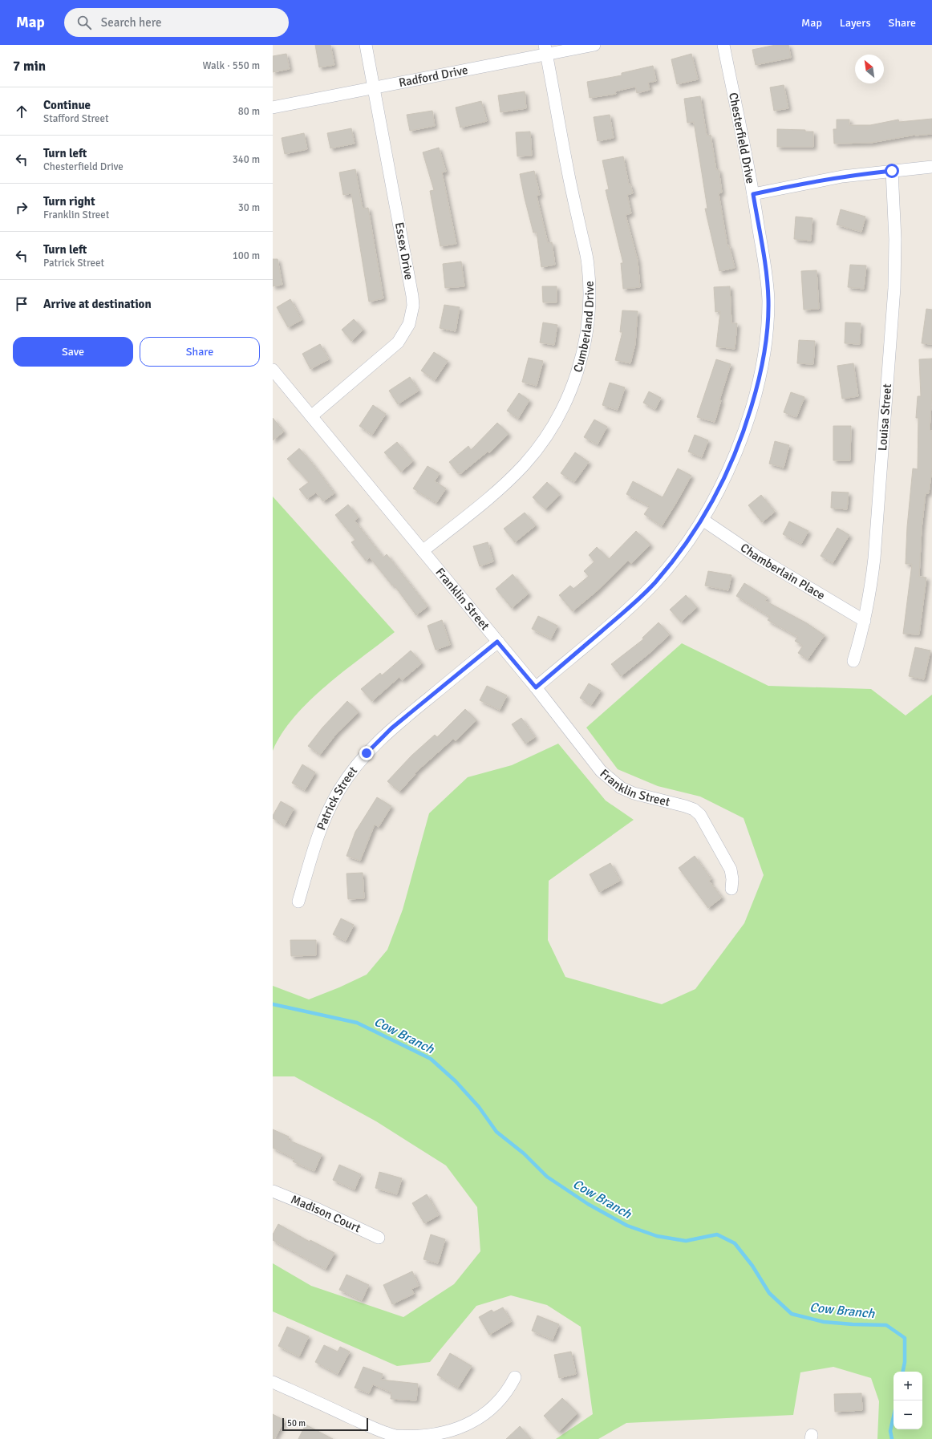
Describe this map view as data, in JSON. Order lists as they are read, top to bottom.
{
  "streets": {
    "street": [
      "Radford Drive",
      "Chesterfield Drive",
      "Essex Drive",
      "Cumberland Drive",
      "Louisa Street",
      "Chamberlain Place",
      "Franklin Street",
      "Patrick Street",
      "Madison Court"
    ]
  },
  "crossings": [
    ["Radford Drive", "Essex Drive"],
    ["Radford Drive", "Cumberland Drive"],
    ["Chesterfield Drive", "Chamberlain Place"],
    ["Chesterfield Drive", "Franklin Street"],
    ["Essex Drive", "Franklin Street"],
    ["Cumberland Drive", "Franklin Street"],
    ["Louisa Street", "Chamberlain Place"],
    ["Franklin Street", "Patrick Street"]
  ],
  "water": ["Cow Branch"],
  "scale_bar": "50 m",
  "north": "top left",
  "page": {
    "header": "Map",
    "search": "Search here",
    "nav": ["Map", "Layers", "Share"],
    "heading": ["7 min", "Walk · 550 m"],
    "list": [
      ["Continue", "Stafford Street", "80 m"],
      ["Turn left", "Chesterfield Drive", "340 m"],
      ["Turn right", "Franklin Street", "30 m"],
      ["Turn left", "Patrick Street", "100 m"],
      "Arrive at destination"
    ],
    "buttons": ["Save", "Share"],
    "map_buttons": ["+", "−"],
    "scale": "50 m"
  }
}
